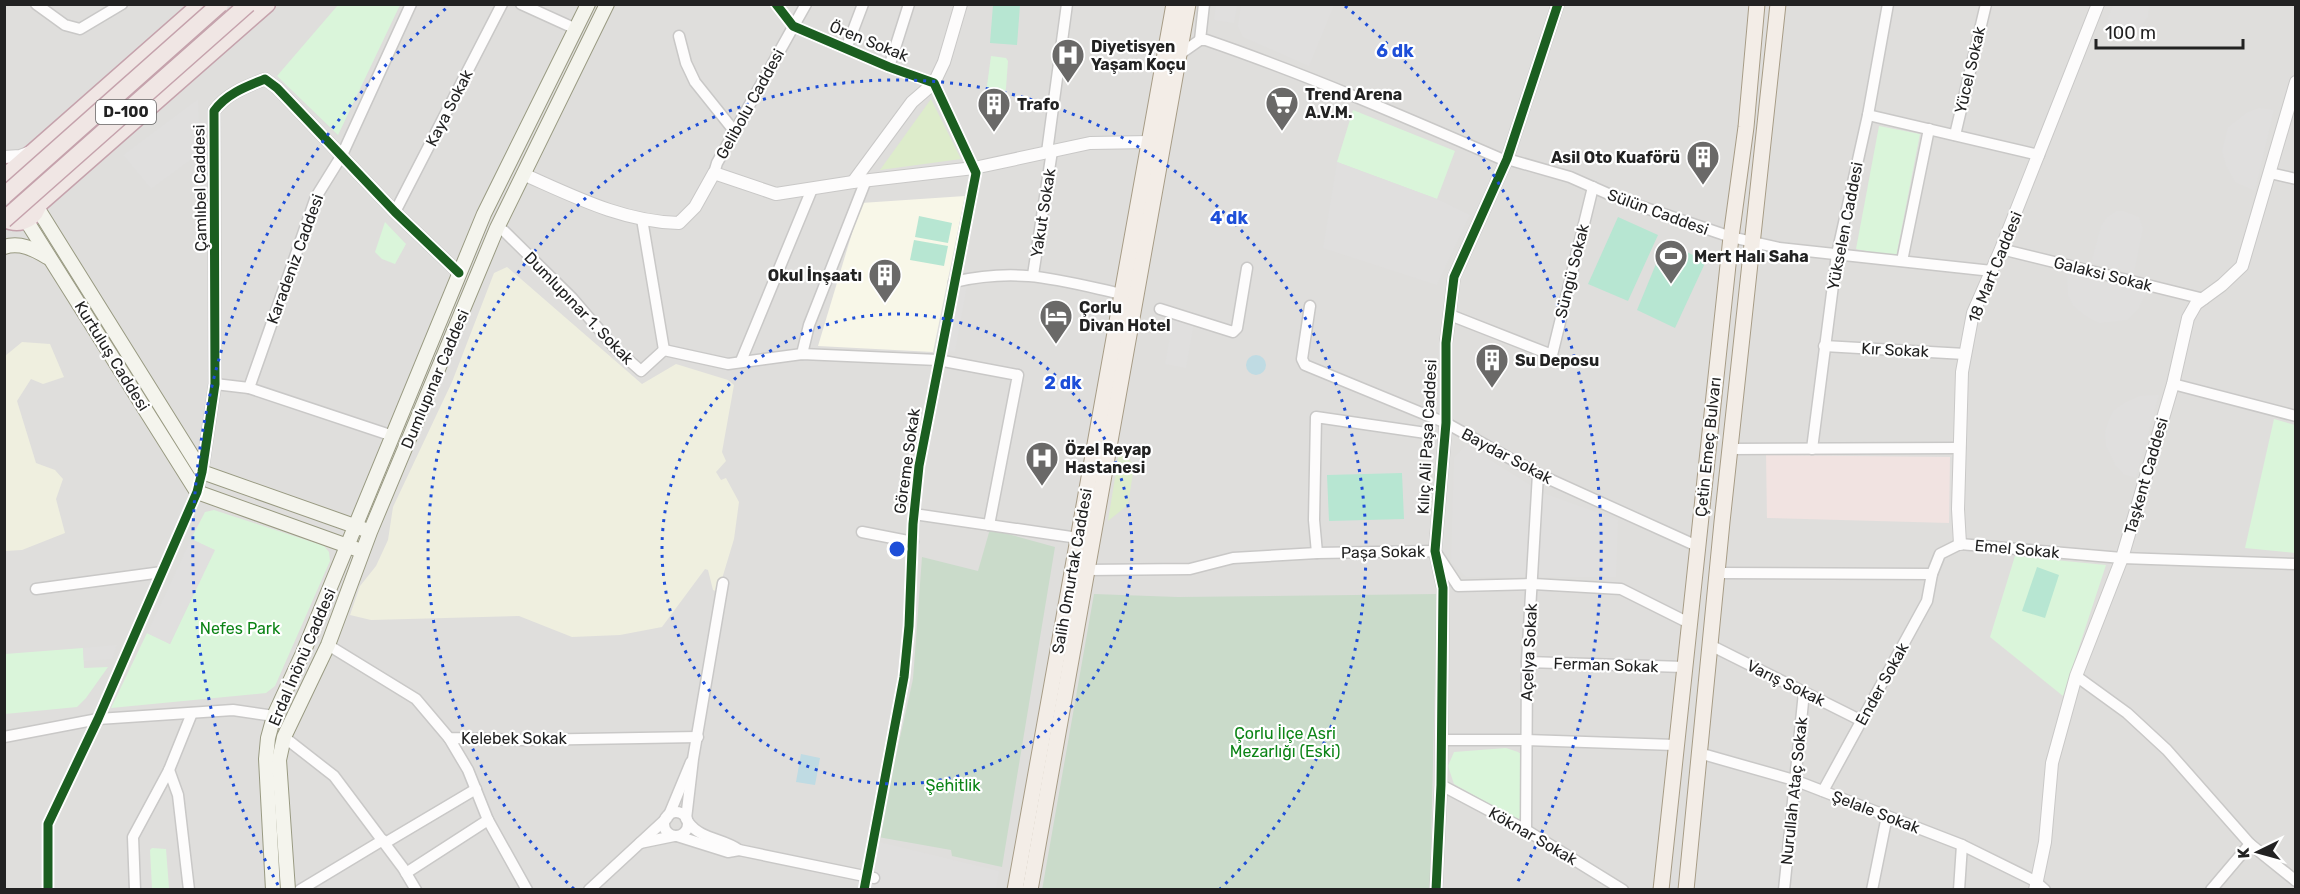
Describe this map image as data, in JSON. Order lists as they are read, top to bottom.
{
  "streets": {
    "highway": ["D-100"],
    "main road": [
      "Kurtuluş Caddesi",
      "Dumlupınar Caddesi",
      "Çetin Emeç Bulvarı",
      "Salih Omurtak Caddesi",
      "Erdal İnönü Caddesi"
    ],
    "street": [
      "Ören Sokak",
      "Yücel Sokak",
      "Gelibolu Caddesi",
      "Kaya Sokak",
      "Çamlıbel Caddesi",
      "Sülün Caddesi",
      "Yakut Sokak",
      "Yükselen Caddesi",
      "Karadeniz Caddesi",
      "18 Mart Caddesi",
      "Süngü Sokak",
      "Galaksi Sokak",
      "Dumlupınar 1. Sokak",
      "Kır Sokak",
      "Kılıç Ali Paşa Caddesi",
      "Baydar Sokak",
      "Göreme Sokak",
      "Taşkent Caddesi",
      "Emel Sokak",
      "Paşa Sokak",
      "Açelya Sokak",
      "Ferman Sokak",
      "Varış Sokak",
      "Ender Sokak",
      "Kelebek Sokak",
      "Nurullah Ataç Sokak",
      "Şelale Sokak",
      "Köknar Sokak"
    ]
  },
  "crossings": [
    ["Ören Sokak", "Gelibolu Caddesi"],
    ["Ören Sokak", "Göreme Sokak"],
    ["Kaya Sokak", "Çamlıbel Caddesi"],
    ["D-100", "Kurtuluş Caddesi"],
    ["Çamlıbel Caddesi", "Karadeniz Caddesi"],
    ["Çamlıbel Caddesi", "Kurtuluş Caddesi"],
    ["Çamlıbel Caddesi", "Dumlupınar Caddesi"],
    ["Sülün Caddesi", "Yükselen Caddesi"],
    ["Sülün Caddesi", "18 Mart Caddesi"],
    ["Sülün Caddesi", "Süngü Sokak"],
    ["Sülün Caddesi", "Kılıç Ali Paşa Caddesi"],
    ["Sülün Caddesi", "Çetin Emeç Bulvarı"],
    ["Yükselen Caddesi", "Kır Sokak"],
    ["18 Mart Caddesi", "Galaksi Sokak"],
    ["18 Mart Caddesi", "Kır Sokak"],
    ["18 Mart Caddesi", "Emel Sokak"],
    ["Süngü Sokak", "Kılıç Ali Paşa Caddesi"],
    ["Galaksi Sokak", "Taşkent Caddesi"],
    ["Dumlupınar 1. Sokak", "Dumlupınar Caddesi"],
    ["Dumlupınar Caddesi", "Erdal İnönü Caddesi"],
    ["Dumlupınar Caddesi", "Kelebek Sokak"],
    ["Kılıç Ali Paşa Caddesi", "Baydar Sokak"],
    ["Kılıç Ali Paşa Caddesi", "Paşa Sokak"],
    ["Kılıç Ali Paşa Caddesi", "Köknar Sokak"],
    ["Çetin Emeç Bulvarı", "Baydar Sokak"],
    ["Çetin Emeç Bulvarı", "Paşa Sokak"],
    ["Çetin Emeç Bulvarı", "Ferman Sokak"],
    ["Çetin Emeç Bulvarı", "Varış Sokak"],
    ["Çetin Emeç Bulvarı", "Şelale Sokak"],
    ["Baydar Sokak", "Açelya Sokak"],
    ["Taşkent Caddesi", "Emel Sokak"],
    ["Taşkent Caddesi", "Şelale Sokak"],
    ["Emel Sokak", "Ender Sokak"],
    ["Paşa Sokak", "Salih Omurtak Caddesi"],
    ["Paşa Sokak", "Açelya Sokak"],
    ["Açelya Sokak", "Ferman Sokak"],
    ["Açelya Sokak", "Köknar Sokak"],
    ["Varış Sokak", "Ender Sokak"],
    ["Varış Sokak", "Nurullah Ataç Sokak"],
    ["Ender Sokak", "Şelale Sokak"],
    ["Nurullah Ataç Sokak", "Şelale Sokak"]
  ],
  "parks": ["Nefes Park", "Çorlu İlçe Asri Mezarlığı (Eski)", "Şehitlik"],
  "places": {
    "hospital": ["Diyetisyen Yaşam Koçu", "Özel Reyap Hastanesi"],
    "supermarket": ["Trend Arena A.V.M."],
    "building": [
      "Trafo",
      "Asil Oto Kuaförü",
      "Okul İnşaatı",
      "Su Deposu"
    ],
    "sports": ["Mert Halı Saha"],
    "hotel": ["Çorlu Divan Hotel"]
  },
  "scale_bar": "100 m",
  "north": "left",
  "rings": ["6 dk", "4 dk", "2 dk"]
}
